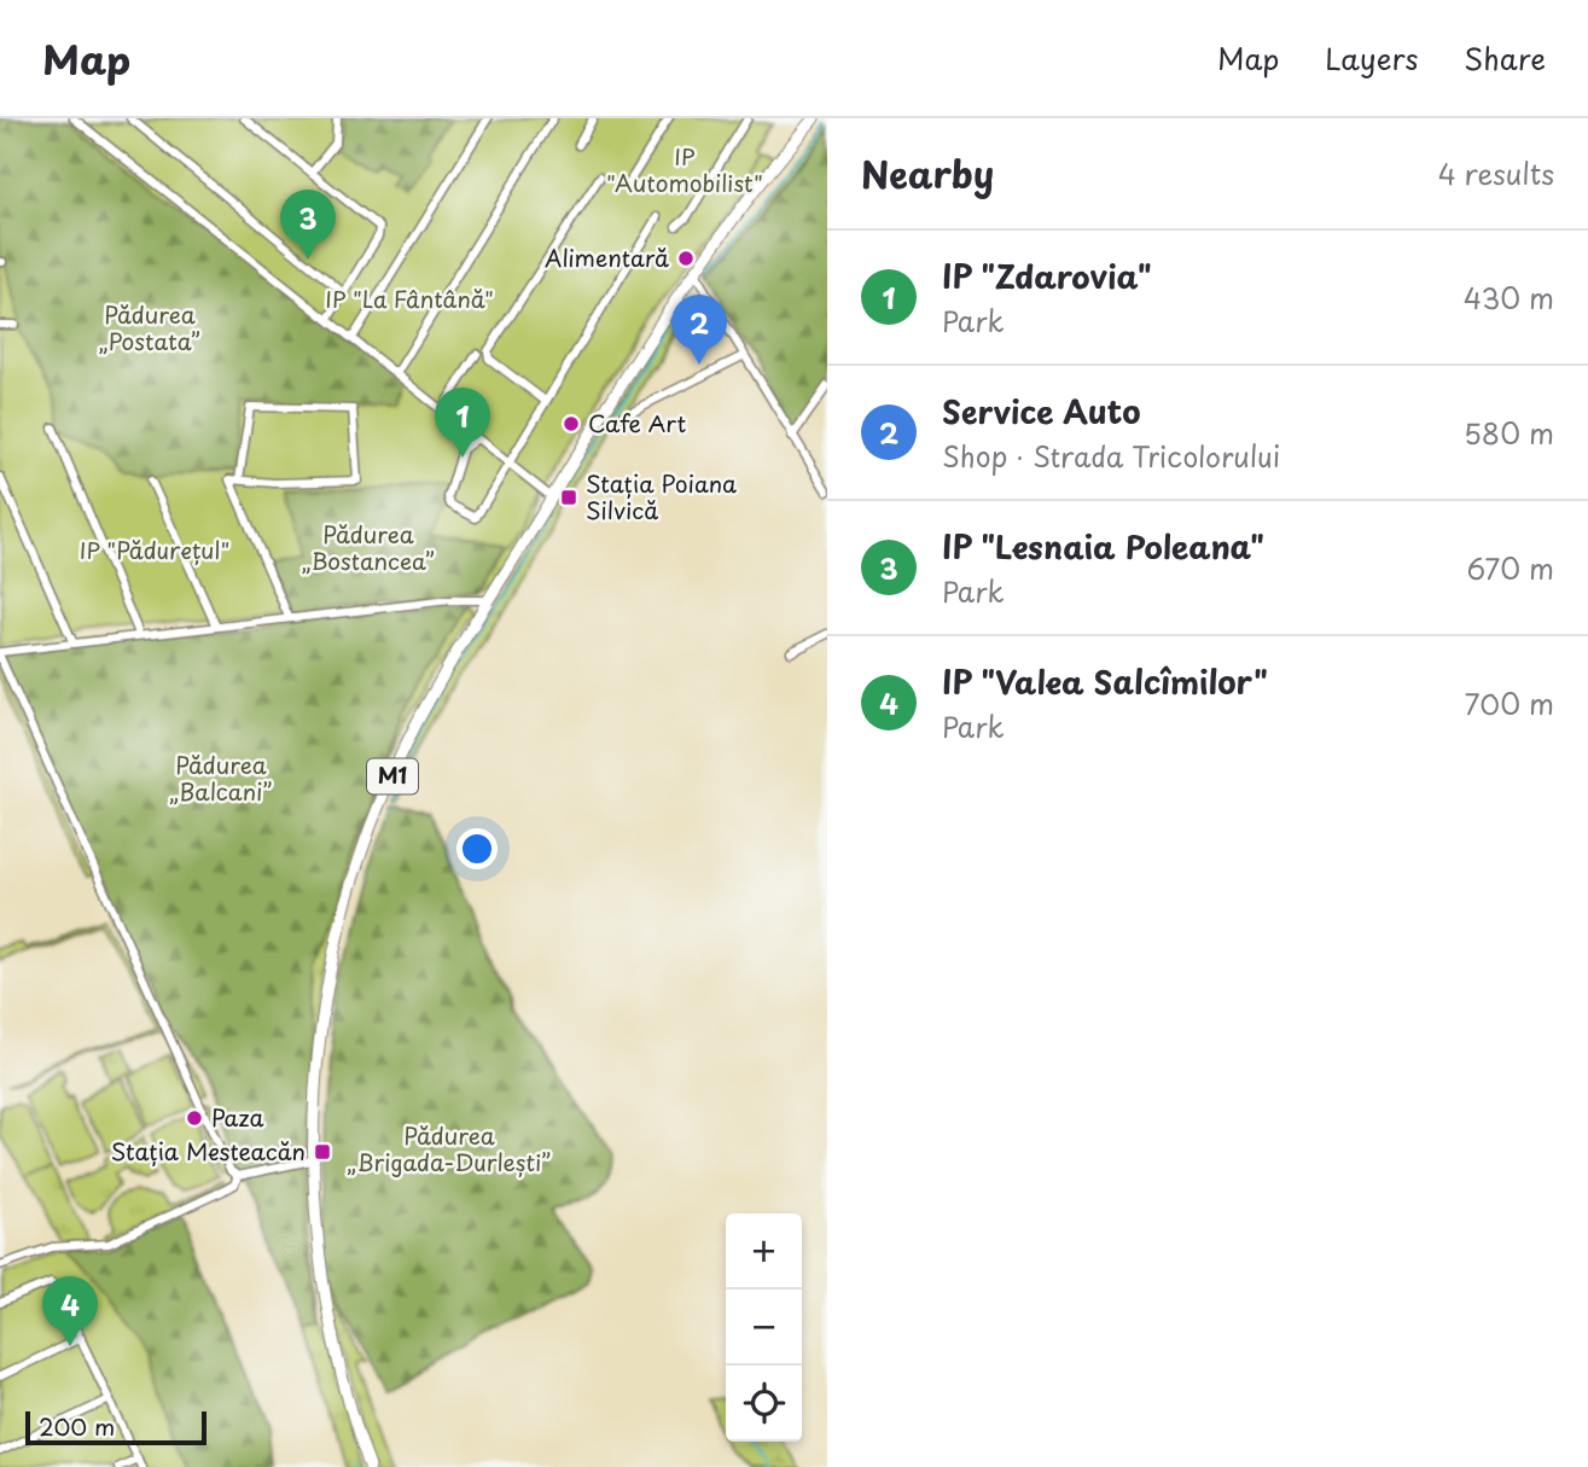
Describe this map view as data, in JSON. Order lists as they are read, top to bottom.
{
  "streets": {
    "highway": ["M1"]
  },
  "parks": [
    "IP \"Automobilist\"",
    "IP \"La Fântână\"",
    "Pădurea „Postata”",
    "Pădurea „Bostancea”",
    "IP \"Pădurețul\"",
    "Pădurea „Balcani”",
    "Pădurea „Brigada-Durlești”"
  ],
  "places": {
    "other": ["Alimentară", "Cafe Art", "Paza"],
    "transit": ["Stația Poiana Silvică", "Stația Mesteacăn"]
  },
  "scale_bar": "200 m",
  "page": {
    "header": "Map",
    "nav": ["Map", "Layers", "Share"],
    "heading": ["Nearby", "4 results"],
    "pins": [
      "3",
      "2",
      "1",
      "4"
    ],
    "list": [
      {
        "mark": "1",
        "name": "IP \"Zdarovia\"",
        "note": "Park",
        "value": "430 m"
      },
      {
        "mark": "2",
        "name": "Service Auto",
        "note": "Shop · Strada Tricolorului",
        "value": "580 m"
      },
      {
        "mark": "3",
        "name": "IP \"Lesnaia Poleana\"",
        "note": "Park",
        "value": "670 m"
      },
      {
        "mark": "4",
        "name": "IP \"Valea Salcîmilor\"",
        "note": "Park",
        "value": "700 m"
      }
    ],
    "map_buttons": ["+", "−"],
    "scale": "200 m"
  }
}
